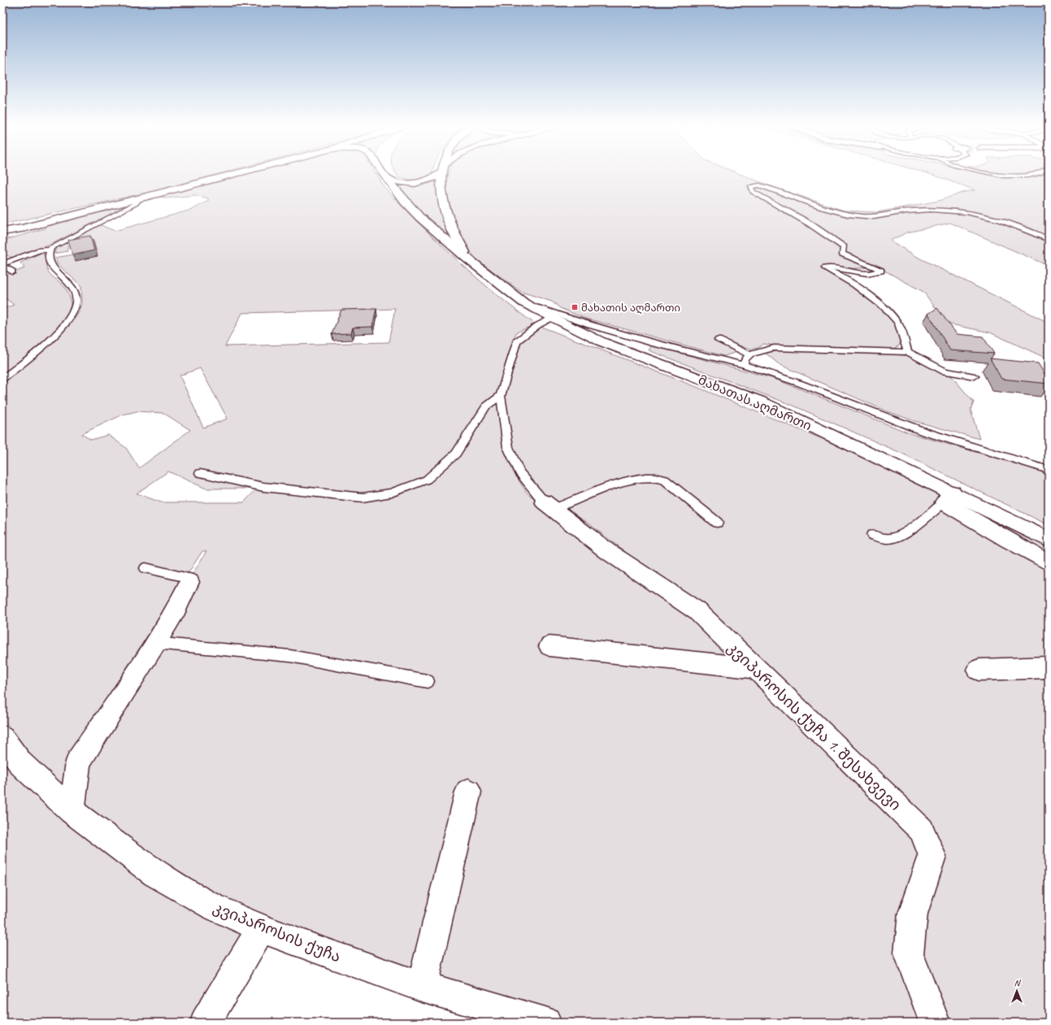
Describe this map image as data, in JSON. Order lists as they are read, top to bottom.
{
  "streets": {
    "street": ["მახათას აღმართი", "კვიპაროსის ქუჩა 1. შესახვევი", "კვიპაროსის ქუჩა"]
  },
  "places": {
    "transit": ["მახათის აღმართი"]
  },
  "north": "top"
}
